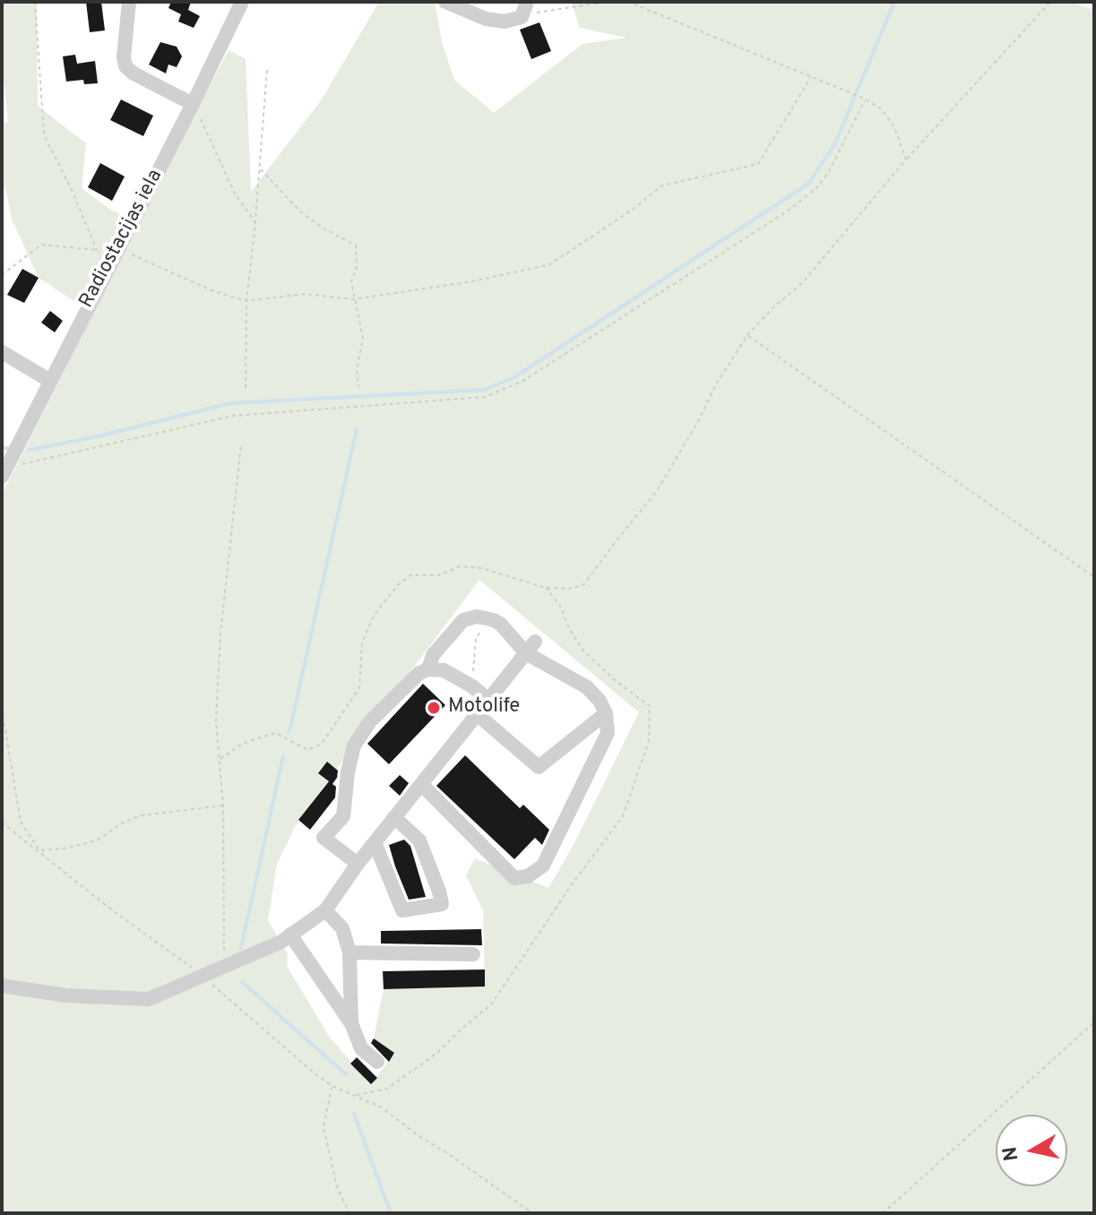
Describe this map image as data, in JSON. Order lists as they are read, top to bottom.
{
  "streets": {
    "street": ["Radiostacijas iela"]
  },
  "places": ["Motolife"],
  "north": "left"
}
